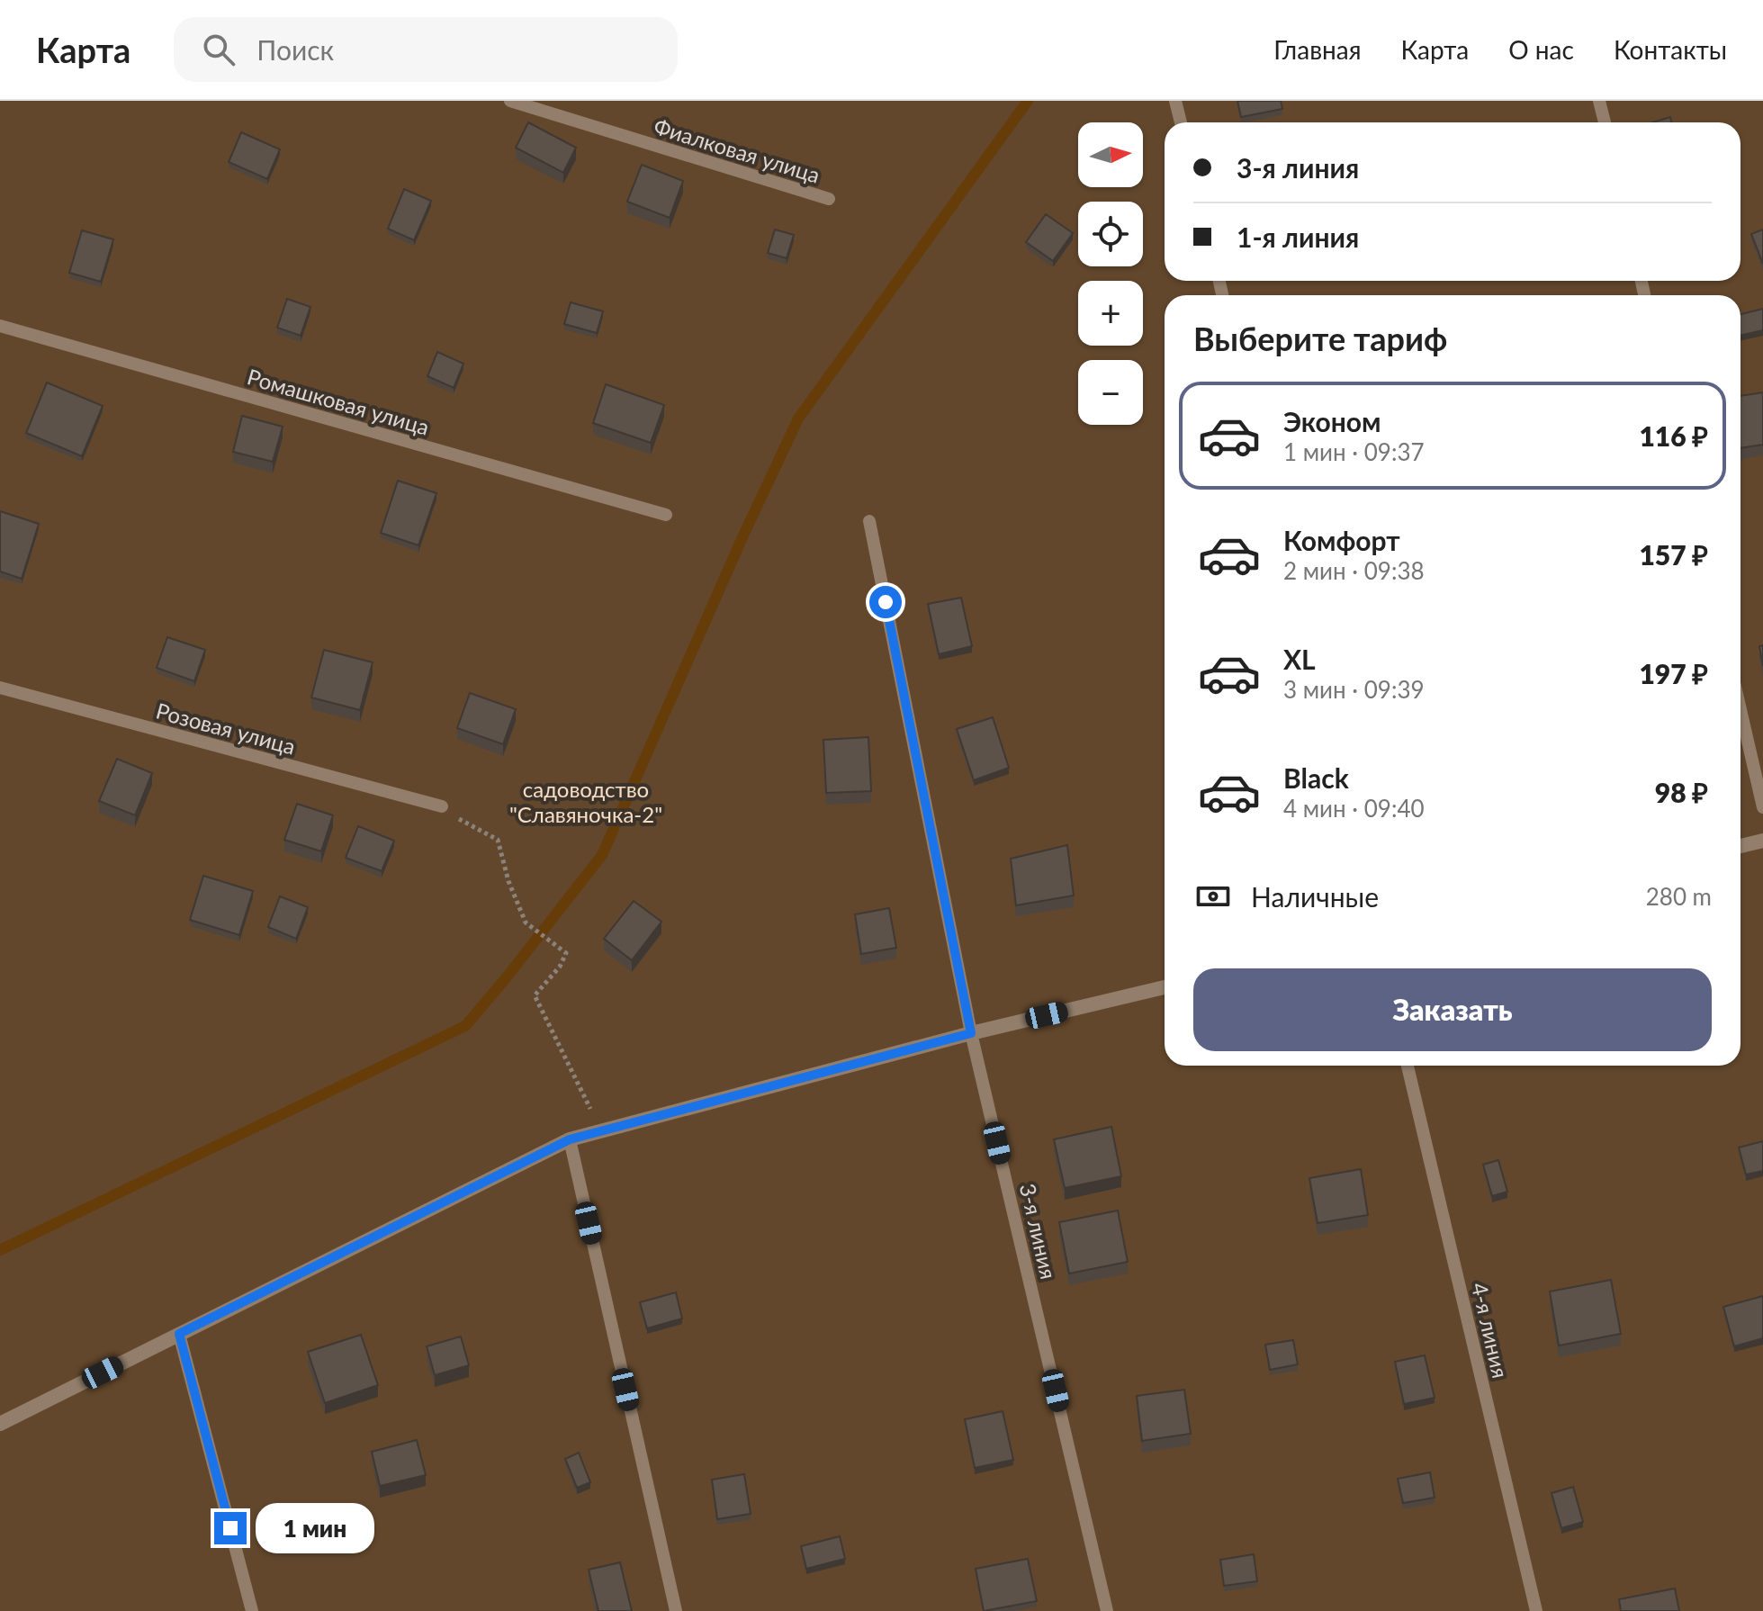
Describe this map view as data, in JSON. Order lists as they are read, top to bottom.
{
  "streets": {
    "lane": [
      "Фиалковая улица",
      "Ромашковая улица",
      "Розовая улица",
      "3-я линия",
      "4-я линия"
    ]
  },
  "parks": ["садоводство \"Славяночка-2\""],
  "north": "right",
  "page": {
    "header": "Карта",
    "search": "Поиск",
    "nav": [
      "Главная",
      "Карта",
      "О нас",
      "Контакты"
    ],
    "map_buttons": ["+", "−"],
    "banner": ["3-я линия", "1-я линия"],
    "heading": "Выберите тариф",
    "list": [
      {
        "name": "Эконом",
        "note": "1 мин · 09:37",
        "value": "116 ₽"
      },
      {
        "name": "Комфорт",
        "note": "2 мин · 09:38",
        "value": "157 ₽"
      },
      {
        "name": "XL",
        "note": "3 мин · 09:39",
        "value": "197 ₽"
      },
      {
        "name": "Black",
        "note": "4 мин · 09:40",
        "value": "98 ₽"
      }
    ],
    "pay": ["Наличные", "280 m"],
    "buttons": "Заказать",
    "bubble": "1 мин"
  }
}
